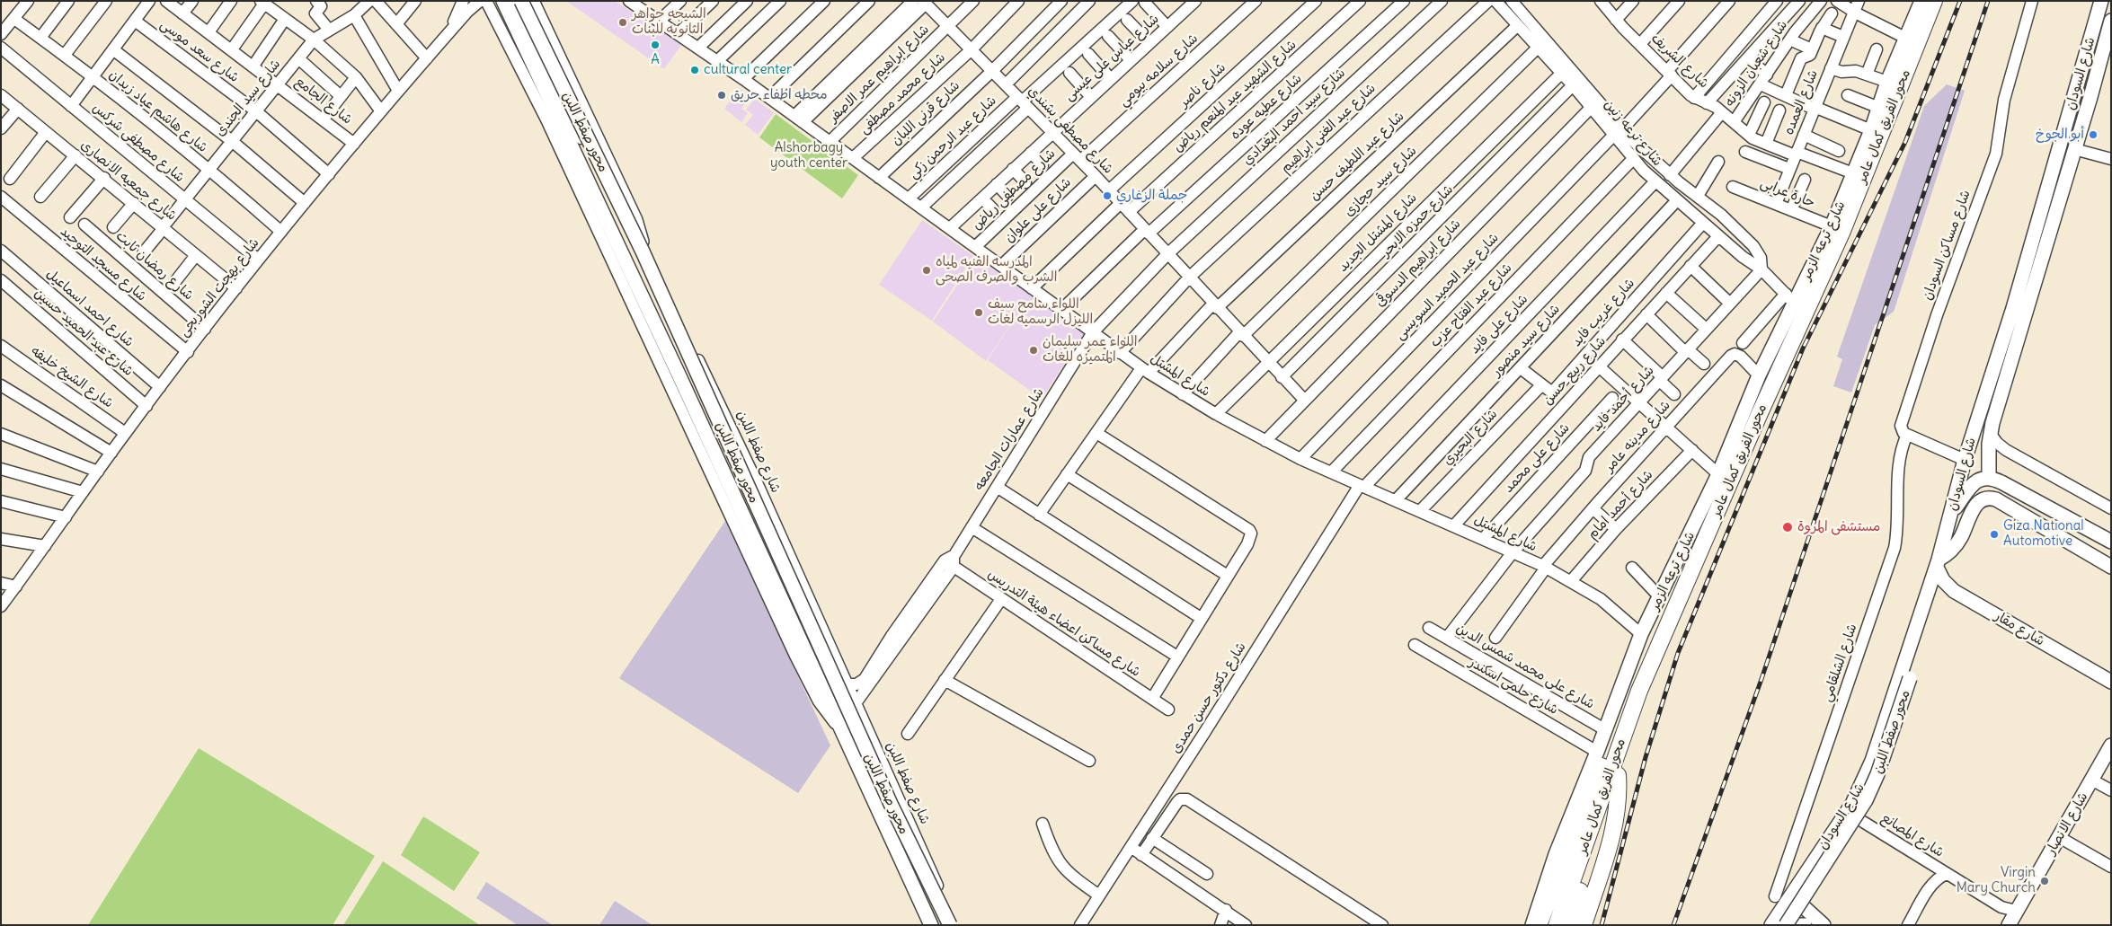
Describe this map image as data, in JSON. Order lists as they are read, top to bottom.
{
  "streets": {
    "highway": ["محور الفريق كمال عامر"],
    "main road": [
      "شارع السودان",
      "محور صفط اللبن",
      "شارع ترعه الزمر",
      "شارع مقار",
      "شارع الانصار"
    ],
    "street": [
      "شارع سعد موسى",
      "شارع عباس على عيسى",
      "شارع الشريف",
      "شارع شعبان الزونه",
      "شارع سلامه بيومي",
      "شارع ابراهيم عمر الاصفر",
      "شارع ناصر",
      "شارع محمد مصطفى",
      "شارع الشهيد عبد المنعم رياض",
      "شارع سيد الجندى",
      "شارع الجامع",
      "شارع العمده",
      "شارع عطيه عوده",
      "شارع هاشم عياد زيدان",
      "شارع قرنى اللبان",
      "شارع سيد احمد البغدادي",
      "شارع عبد الغنى ابراهيم",
      "شارع مصطفى بشندي",
      "شارع ترعه زنين",
      "شارع عبد الرحمن زكي",
      "شارع مصطفى شركس",
      "شارع عبد اللطيف حسن",
      "شارع جمعيه الانصارى",
      "شارع سيد حجازى",
      "شارع مصطفى رياض",
      "حارة عرابى",
      "شارع على علوان",
      "شارع حمزه الابحر",
      "شارع المشتل الجديد",
      "شارع مساكن السودان",
      "شارع ابراهيم الدسوقى",
      "شارع مسجد التوحيد",
      "شارع رمضان ثابت",
      "شارع عبد الحميد السويسى",
      "شارع بهجت الشوربجى",
      "شارع عبد الفتاح عزب",
      "شارع احمد اسماعيل",
      "شارع غريب فايد",
      "شارع على فايد",
      "شارع عبد الحميد حسين",
      "شارع سيد منصور",
      "شارع ربيع حسن",
      "شارع المشتل",
      "شارع الشيخ خليفه",
      "شارع أحمد فايد",
      "شارع مدينه عامر",
      "شارع البحيري",
      "شارع عمارات الجامعه",
      "شارع صفط اللبن",
      "شارع على محمد",
      "شارع أحمد امام",
      "شارع مساكن اعضاء هيئة التدريس",
      "شارع الشلقامي",
      "شارع على محمد شمس الدين",
      "شارع حلمى اسكندر",
      "شارع دكتور حسن حمدى",
      "شارع المصانع"
    ]
  },
  "crossings": [
    ["شارع سعد موسى", "شارع سيد الجندى"],
    ["شارع سعد موسى", "شارع بهجت الشوربجى"],
    ["شارع عباس على عيسى", "شارع مصطفى بشندي"],
    ["شارع عباس على عيسى", "شارع المشتل"],
    ["شارع الشريف", "شارع شعبان الزونه"],
    ["شارع الشريف", "شارع العمده"],
    ["شارع الشريف", "شارع ترعه الزمر"],
    ["شارع الشريف", "شارع عبد الحميد السويسى"],
    ["شارع سلامه بيومي", "شارع مصطفى بشندي"],
    ["شارع سلامه بيومي", "شارع مصطفى رياض"],
    ["شارع ابراهيم عمر الاصفر", "شارع مصطفى بشندي"],
    ["شارع ابراهيم عمر الاصفر", "شارع المشتل"],
    ["شارع السودان", "محور صفط اللبن"],
    ["شارع السودان", "شارع مقار"],
    ["شارع ناصر", "شارع مصطفى بشندي"],
    ["شارع محمد مصطفى", "شارع مصطفى بشندي"],
    ["شارع محمد مصطفى", "شارع المشتل"],
    ["شارع الشهيد عبد المنعم رياض", "شارع مصطفى بشندي"],
    ["شارع سيد الجندى", "شارع الجامع"],
    ["شارع سيد الجندى", "شارع هاشم عياد زيدان"],
    ["شارع سيد الجندى", "شارع مصطفى شركس"],
    ["شارع سيد الجندى", "شارع جمعيه الانصارى"],
    ["شارع الجامع", "شارع بهجت الشوربجى"],
    ["شارع العمده", "حارة عرابى"],
    ["شارع عطيه عوده", "شارع مصطفى بشندي"],
    ["شارع عطيه عوده", "شارع المشتل"],
    ["شارع هاشم عياد زيدان", "شارع بهجت الشوربجى"],
    ["شارع قرنى اللبان", "شارع مصطفى بشندي"],
    ["شارع قرنى اللبان", "شارع المشتل"],
    ["شارع سيد احمد البغدادي", "شارع مصطفى بشندي"],
    ["شارع سيد احمد البغدادي", "شارع المشتل"],
    ["شارع سيد احمد البغدادي", "شارع عمارات الجامعه"],
    ["شارع عبد الغنى ابراهيم", "شارع مصطفى بشندي"],
    ["شارع عبد الغنى ابراهيم", "شارع المشتل"],
    ["شارع مصطفى بشندي", "شارع عبد الرحمن زكي"],
    ["شارع مصطفى بشندي", "شارع عبد اللطيف حسن"],
    ["شارع مصطفى بشندي", "شارع سيد حجازى"],
    ["شارع مصطفى بشندي", "شارع مصطفى رياض"],
    ["شارع مصطفى بشندي", "شارع على علوان"],
    ["شارع مصطفى بشندي", "شارع حمزه الابحر"],
    ["شارع مصطفى بشندي", "شارع المشتل الجديد"],
    ["شارع مصطفى بشندي", "شارع ابراهيم الدسوقى"],
    ["شارع ترعه زنين", "شارع عبد اللطيف حسن"],
    ["شارع ترعه زنين", "شارع سيد حجازى"],
    ["شارع ترعه زنين", "شارع حمزه الابحر"],
    ["شارع ترعه زنين", "شارع المشتل الجديد"],
    ["شارع ترعه زنين", "شارع ترعه الزمر"],
    ["شارع ترعه زنين", "شارع ابراهيم الدسوقى"],
    ["شارع ترعه زنين", "شارع عبد الحميد السويسى"],
    ["شارع ترعه زنين", "شارع عبد الفتاح عزب"],
    ["شارع ترعه زنين", "شارع غريب فايد"],
    ["شارع ترعه زنين", "شارع على فايد"],
    ["شارع ترعه زنين", "شارع سيد منصور"],
    ["شارع ترعه زنين", "شارع ربيع حسن"],
    ["شارع ترعه زنين", "شارع أحمد فايد"],
    ["شارع عبد الرحمن زكي", "شارع المشتل"],
    ["شارع مصطفى شركس", "شارع بهجت الشوربجى"],
    ["شارع عبد اللطيف حسن", "شارع المشتل"],
    ["شارع جمعيه الانصارى", "شارع بهجت الشوربجى"],
    ["شارع سيد حجازى", "شارع المشتل"],
    ["شارع مصطفى رياض", "شارع المشتل"],
    ["حارة عرابى", "شارع ترعه الزمر"],
    ["شارع على علوان", "شارع المشتل"],
    ["شارع المشتل الجديد", "شارع المشتل"],
    ["شارع ترعه الزمر", "شارع المشتل"],
    ["شارع ترعه الزمر", "شارع مدينه عامر"],
    ["شارع ترعه الزمر", "شارع على محمد شمس الدين"],
    ["شارع ترعه الزمر", "شارع حلمى اسكندر"],
    ["شارع مساكن السودان", "شارع الشلقامي"],
    ["شارع ابراهيم الدسوقى", "شارع المشتل"],
    ["شارع مسجد التوحيد", "شارع بهجت الشوربجى"],
    ["شارع رمضان ثابت", "شارع بهجت الشوربجى"],
    ["شارع عبد الحميد السويسى", "شارع المشتل"],
    ["شارع بهجت الشوربجى", "شارع احمد اسماعيل"],
    ["شارع بهجت الشوربجى", "شارع عبد الحميد حسين"],
    ["شارع بهجت الشوربجى", "شارع الشيخ خليفه"],
    ["شارع عبد الفتاح عزب", "شارع المشتل"],
    ["شارع غريب فايد", "شارع البحيري"],
    ["شارع على فايد", "شارع المشتل"],
    ["شارع على فايد", "شارع دكتور حسن حمدى"],
    ["شارع سيد منصور", "شارع المشتل"],
    ["شارع ربيع حسن", "شارع المشتل"],
    ["شارع المشتل", "شارع أحمد فايد"],
    ["شارع المشتل", "شارع مدينه عامر"],
    ["شارع المشتل", "شارع البحيري"],
    ["شارع المشتل", "شارع عمارات الجامعه"],
    ["شارع المشتل", "شارع على محمد"],
    ["شارع المشتل", "شارع أحمد امام"],
    ["شارع المشتل", "شارع دكتور حسن حمدى"],
    ["شارع أحمد فايد", "شارع على محمد شمس الدين"],
    ["شارع عمارات الجامعه", "شارع صفط اللبن"],
    ["شارع عمارات الجامعه", "شارع مساكن اعضاء هيئة التدريس"],
    ["شارع الانصار", "شارع المصانع"]
  ],
  "parks": ["Alshorbagy youth center"],
  "places": [
    "الشيجه جواهر الثانويه للبنات",
    "A",
    "cultural center",
    "محطه اطفاء حريق",
    "أبو الجوخ",
    "جملة الزغاري",
    "المدرسه الفنيه لمياه الشرب والصرف الصحى",
    "اللواء سامح سيف الليزل الرسميه لغات",
    "اللواء عمر سليمان المتميزه للغات",
    "مستشفى المروة",
    "Giza National Automotive",
    "Virgin Mary Church"
  ]
}
